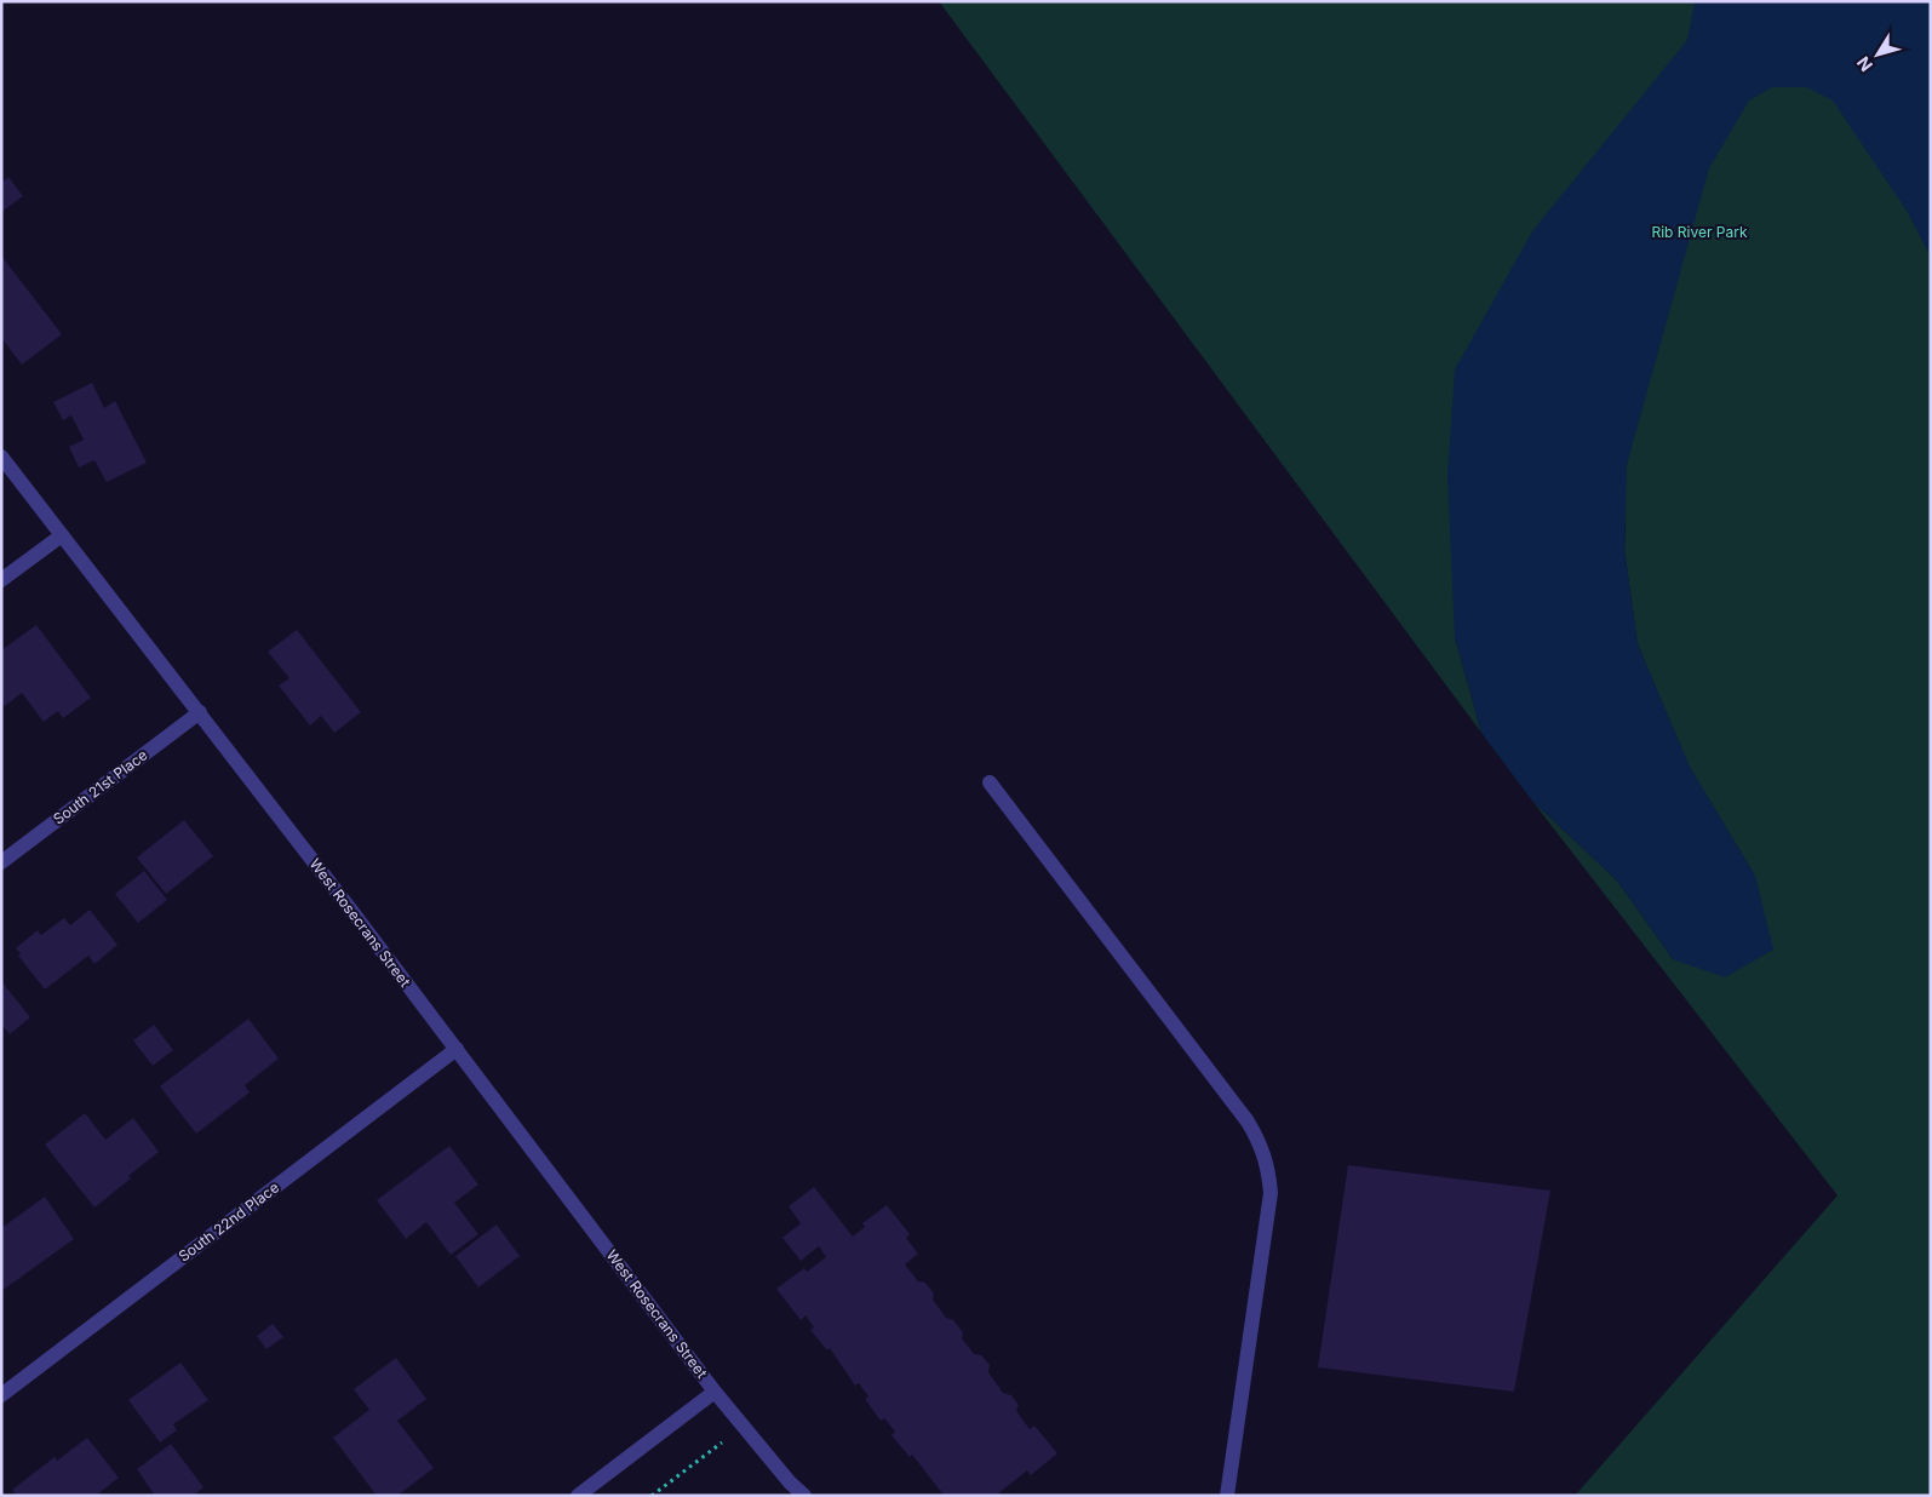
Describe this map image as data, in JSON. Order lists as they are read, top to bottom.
{
  "streets": {
    "street": ["South 21st Place", "West Rosecrans Street", "South 22nd Place"]
  },
  "crossings": [
    ["South 21st Place", "West Rosecrans Street"],
    ["West Rosecrans Street", "South 22nd Place"]
  ],
  "parks": ["Rib River Park"],
  "north": "bottom left"
}
